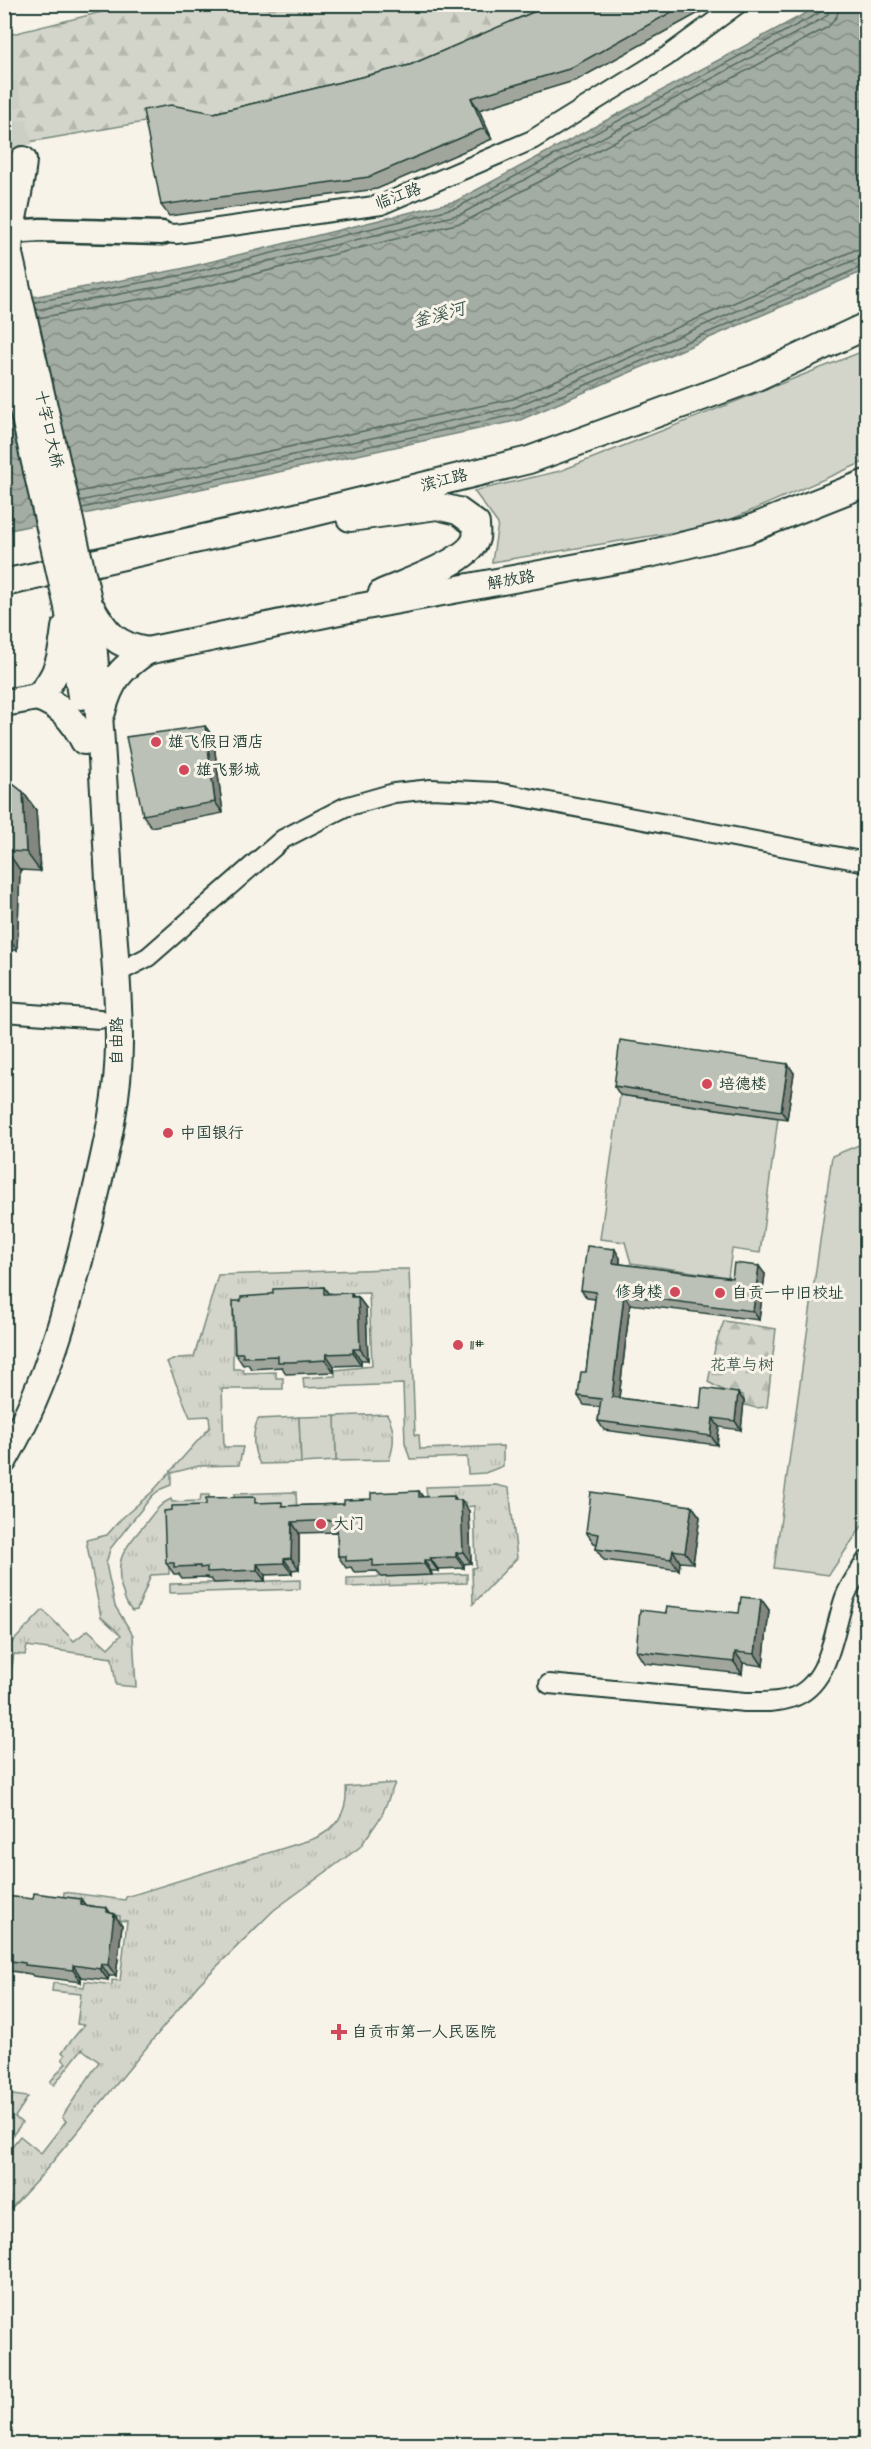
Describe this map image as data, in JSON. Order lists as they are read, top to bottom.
{
  "streets": {
    "main road": [
      "十字口大桥",
      "滨江路",
      "解放路",
      "自由路"
    ],
    "street": ["临江路"]
  },
  "crossings": [
    ["临江路", "十字口大桥"],
    ["十字口大桥", "自由路"]
  ],
  "water": ["釜溪河"],
  "parks": ["花草与树"],
  "places": {
    "other": [
      "雄飞假日酒店",
      "雄飞影城",
      "培德楼",
      "中国银行",
      "修身楼",
      "自贡一中旧校址",
      "11#",
      "大门"
    ],
    "health": ["自贡市第一人民医院"]
  }
}
